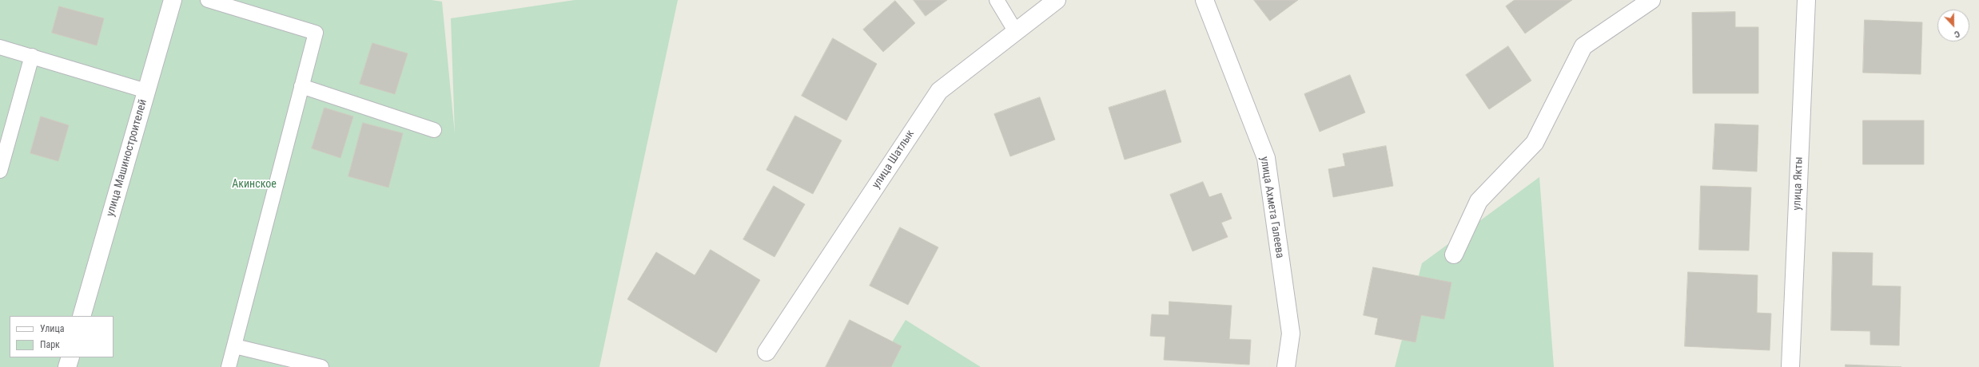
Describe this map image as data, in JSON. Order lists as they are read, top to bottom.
{
  "streets": {
    "street": [
      "улица Машиностроителей",
      "улица Шатлык",
      "улица Якты",
      "улица Ахмета Галеева"
    ]
  },
  "parks": ["Акинское"],
  "legend": ["Улица", "Парк"],
  "north": "bottom"
}
